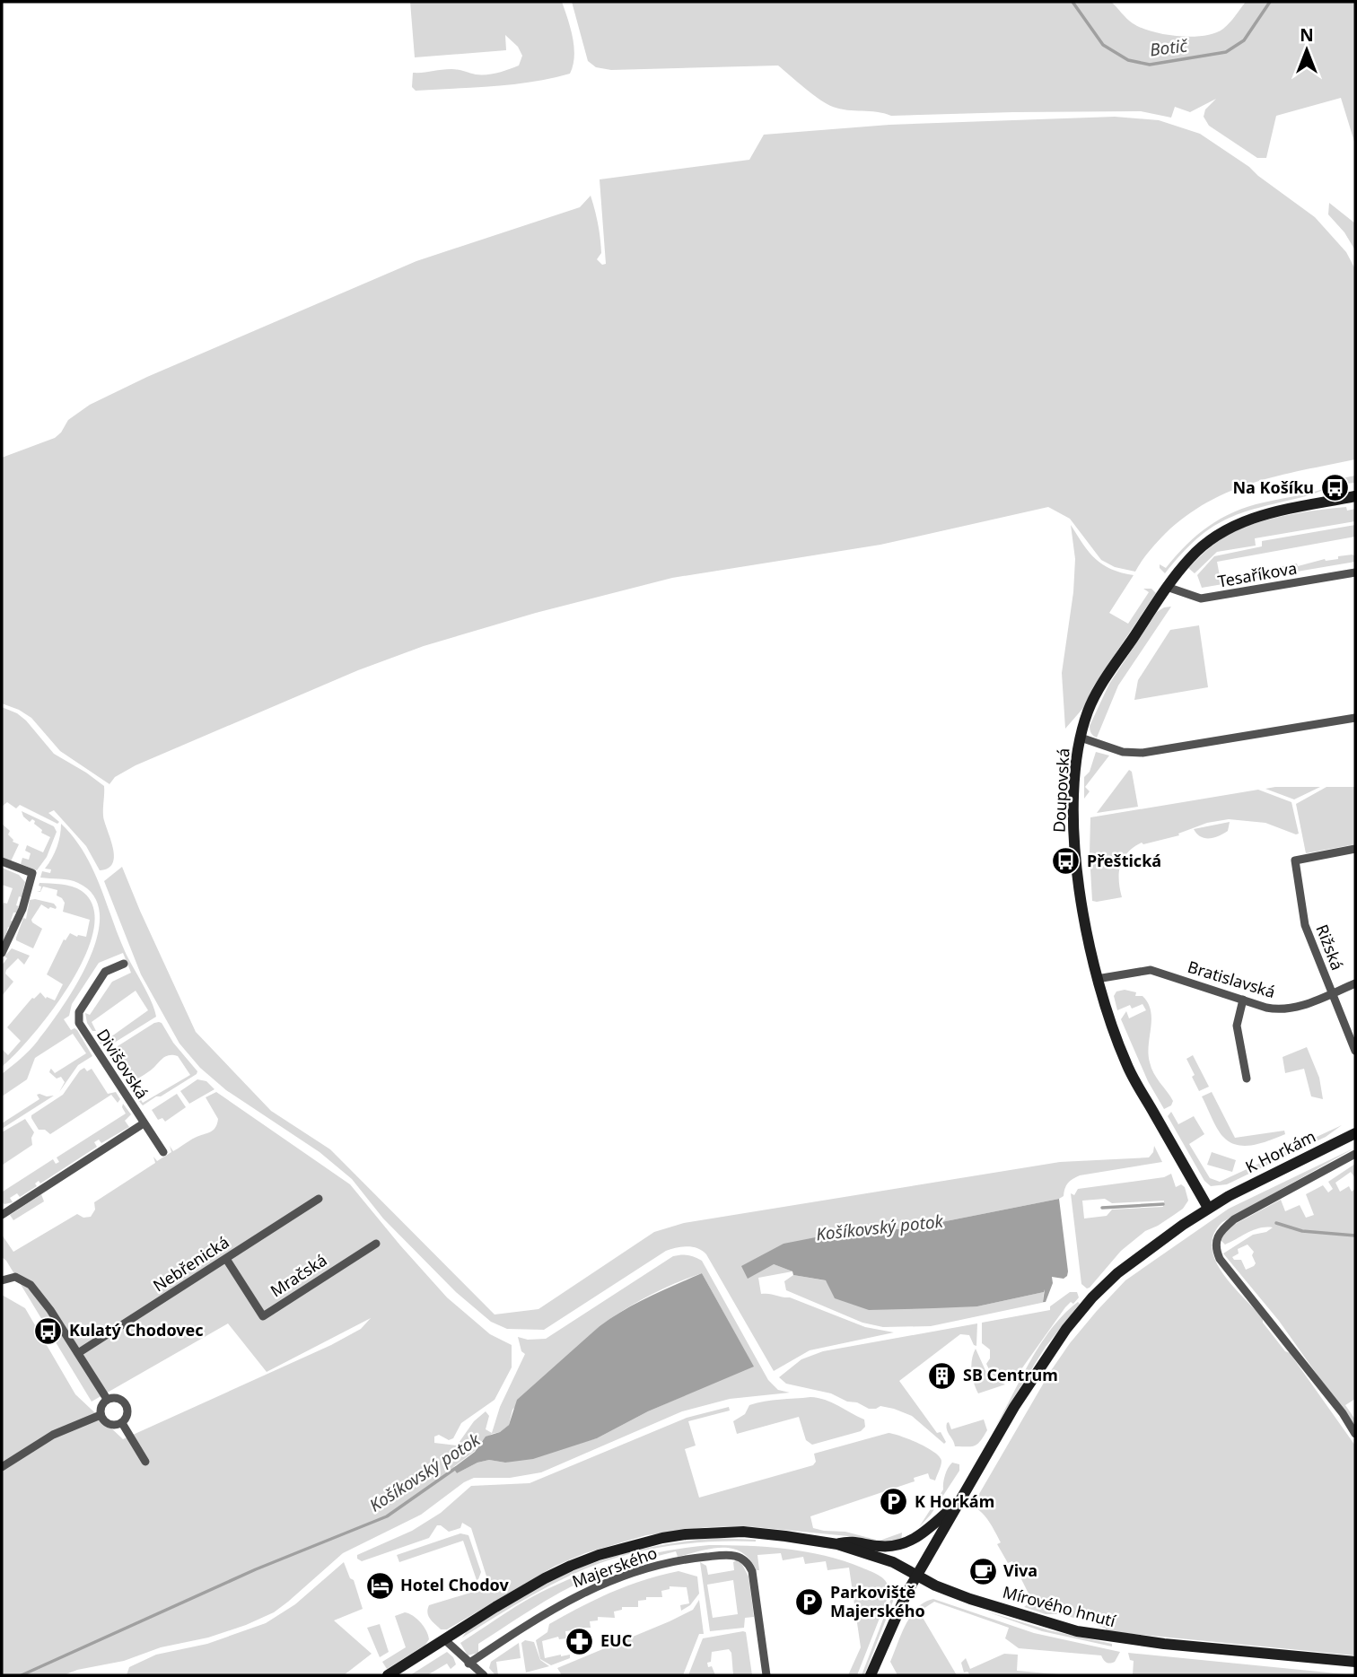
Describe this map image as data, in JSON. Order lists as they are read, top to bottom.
{
  "streets": {
    "main road": ["Doupovská", "K Horkám", "Mírového hnutí"],
    "street": [
      "Tesaříkova",
      "Rižská",
      "Bratislavská",
      "Divišovská",
      "Nebřenická",
      "Mračská",
      "Majerského"
    ]
  },
  "crossings": [
    ["Tesaříkova", "Doupovská"],
    ["Doupovská", "Bratislavská"],
    ["Doupovská", "K Horkám"],
    ["Rižská", "Bratislavská"],
    ["K Horkám", "Mírového hnutí"],
    ["Nebřenická", "Mračská"]
  ],
  "water": ["Botič", "Košíkovský potok"],
  "places": {
    "bus stop": ["Na Košíku", "Přeštická", "Kulatý Chodovec"],
    "building": ["SB Centrum"],
    "parking": ["K Horkám", "Parkoviště Majerského"],
    "cafe": ["Viva"],
    "hotel": ["Hotel Chodov"],
    "pharmacy": ["EUC"]
  },
  "north": "top"
}
